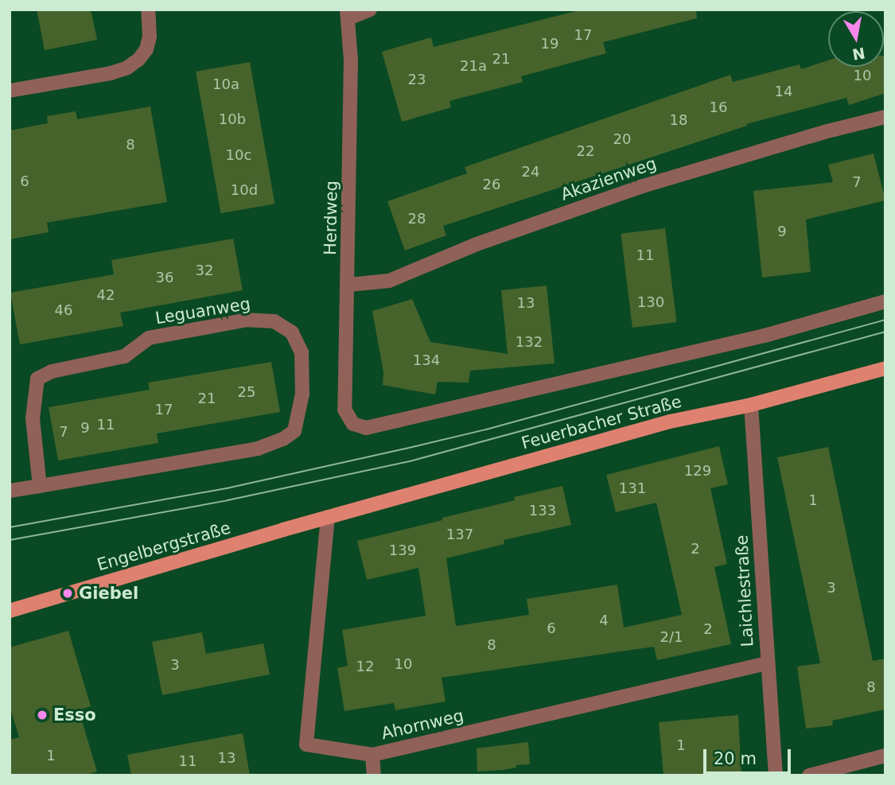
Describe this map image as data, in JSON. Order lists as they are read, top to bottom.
{
  "streets": {
    "main road": ["Feuerbacher Straße", "Engelbergstraße"],
    "street": [
      "Akazienweg",
      "Herdweg",
      "Leguanweg",
      "Laichlestraße",
      "Ahornweg"
    ]
  },
  "crossings": [
    ["Akazienweg", "Herdweg"],
    ["Feuerbacher Straße", "Engelbergstraße"],
    ["Feuerbacher Straße", "Laichlestraße"],
    ["Feuerbacher Straße", "Ahornweg"],
    ["Engelbergstraße", "Ahornweg"],
    ["Laichlestraße", "Ahornweg"]
  ],
  "places": ["Giebel", "Esso"],
  "house_numbers": [
    "17",
    "19",
    "21",
    "21a",
    "10",
    "23",
    "10a",
    "14",
    "16",
    "10b",
    "18",
    "20",
    "8",
    "22",
    "10c",
    "24",
    "6",
    "7",
    "26",
    "10d",
    "28",
    "9",
    "11",
    "32",
    "36",
    "42",
    "130",
    "13",
    "46",
    "132",
    "134",
    "25",
    "21",
    "17",
    "11",
    "9",
    "7",
    "129",
    "131",
    "1",
    "133",
    "137",
    "2",
    "139",
    "3",
    "4",
    "6",
    "2",
    "2/1",
    "8",
    "10",
    "3",
    "12",
    "8",
    "1",
    "1",
    "13",
    "11"
  ],
  "scale_bar": "20 m",
  "north": "bottom"
}
